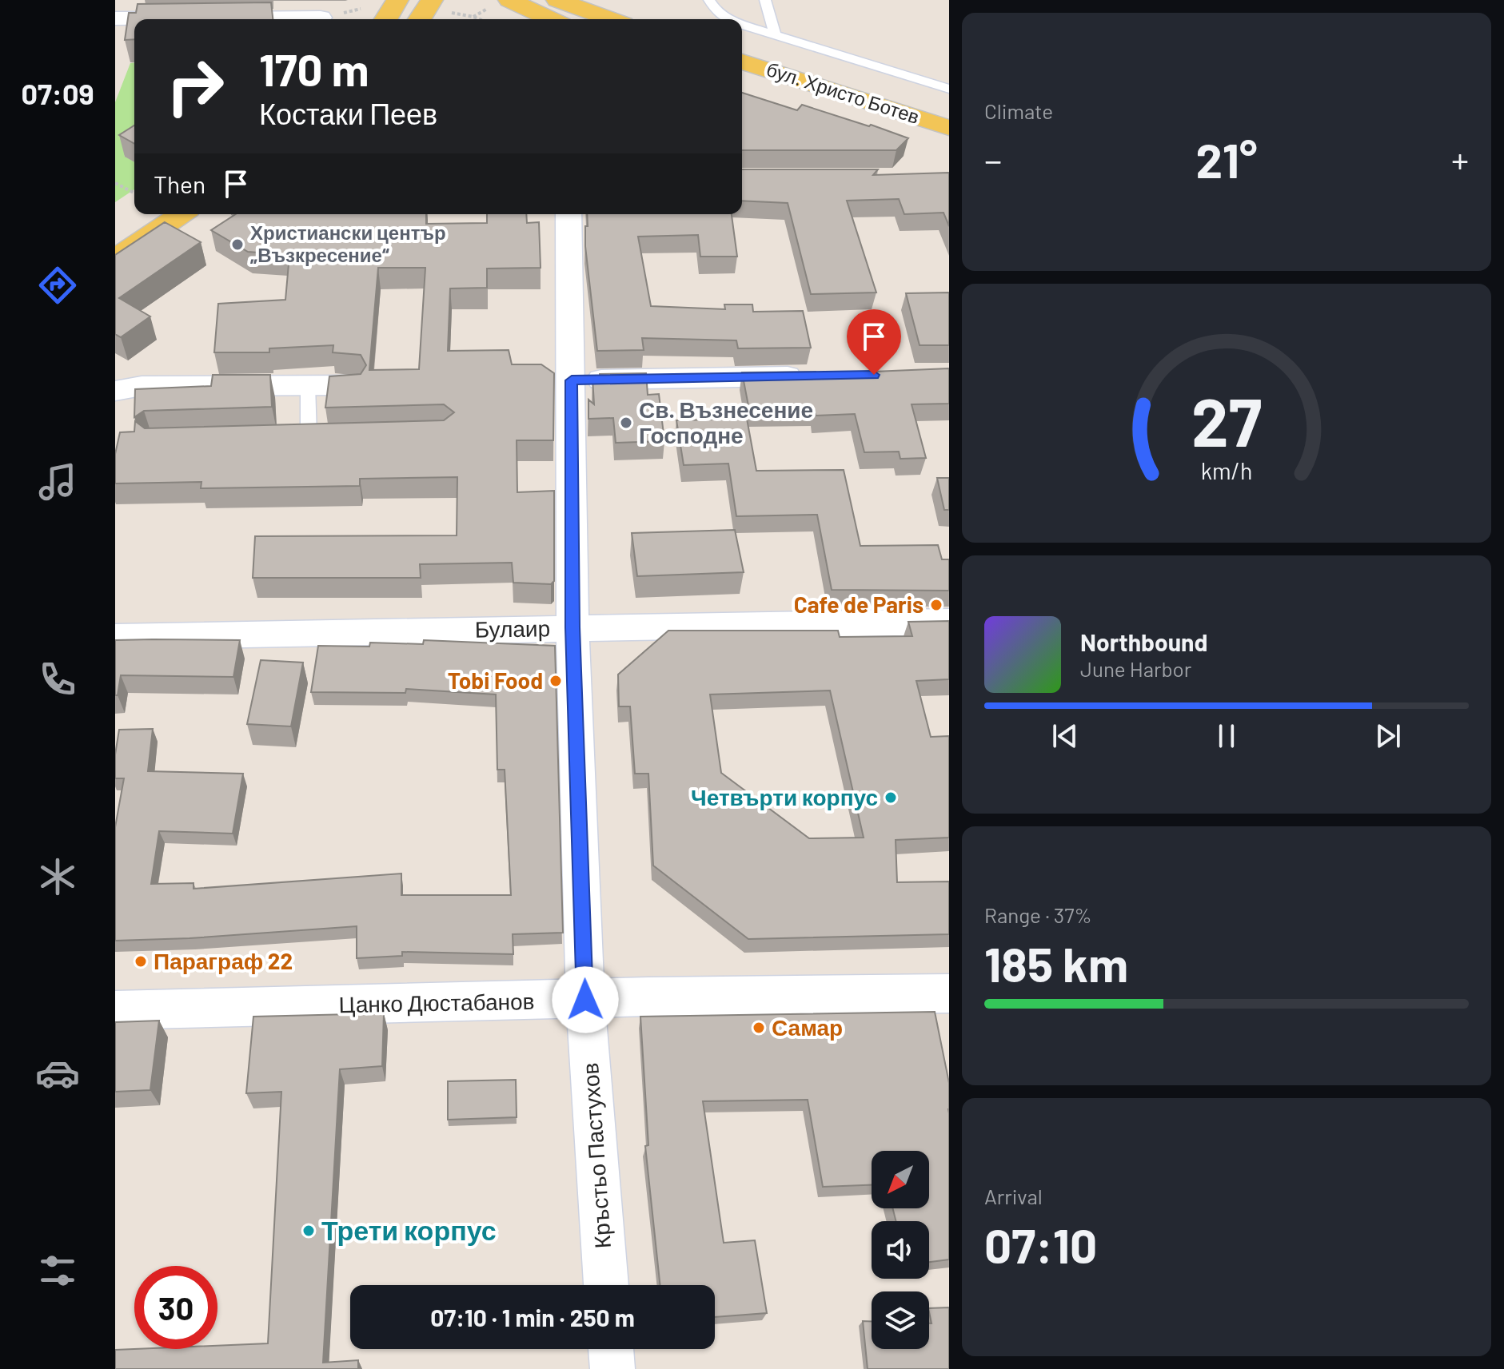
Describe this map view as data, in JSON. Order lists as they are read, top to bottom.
{
  "streets": {
    "main road": ["бул. Христо Ботев"],
    "street": ["Булаир", "Цанко Дюстабанов", "Кръстьо Пастухов"]
  },
  "crossings": [
    ["Булаир", "Кръстьо Пастухов"],
    ["Цанко Дюстабанов", "Кръстьо Пастухов"]
  ],
  "places": [
    "Христиански център „Възкресение“",
    "Св. Възнесение Господне",
    "Cafe de Paris",
    "Tobi Food",
    "Четвърти корпус",
    "Параграф 22",
    "Самар",
    "Трети корпус"
  ],
  "north": "bottom left",
  "page": {
    "tabs": "07:09",
    "tile": [
      "Climate",
      ["Range · 37%", "185 km"],
      ["Arrival", "07:10"]
    ],
    "turn": ["170 m", "Костаки Пеев"],
    "heat": ["−", "21°", "+"],
    "then": "Then",
    "song": ["Northbound", "June Harbor"],
    "limit": "30",
    "trip": "07:10 · 1 min · 250 m",
    "gauge": ["27", "km/h"]
  }
}
